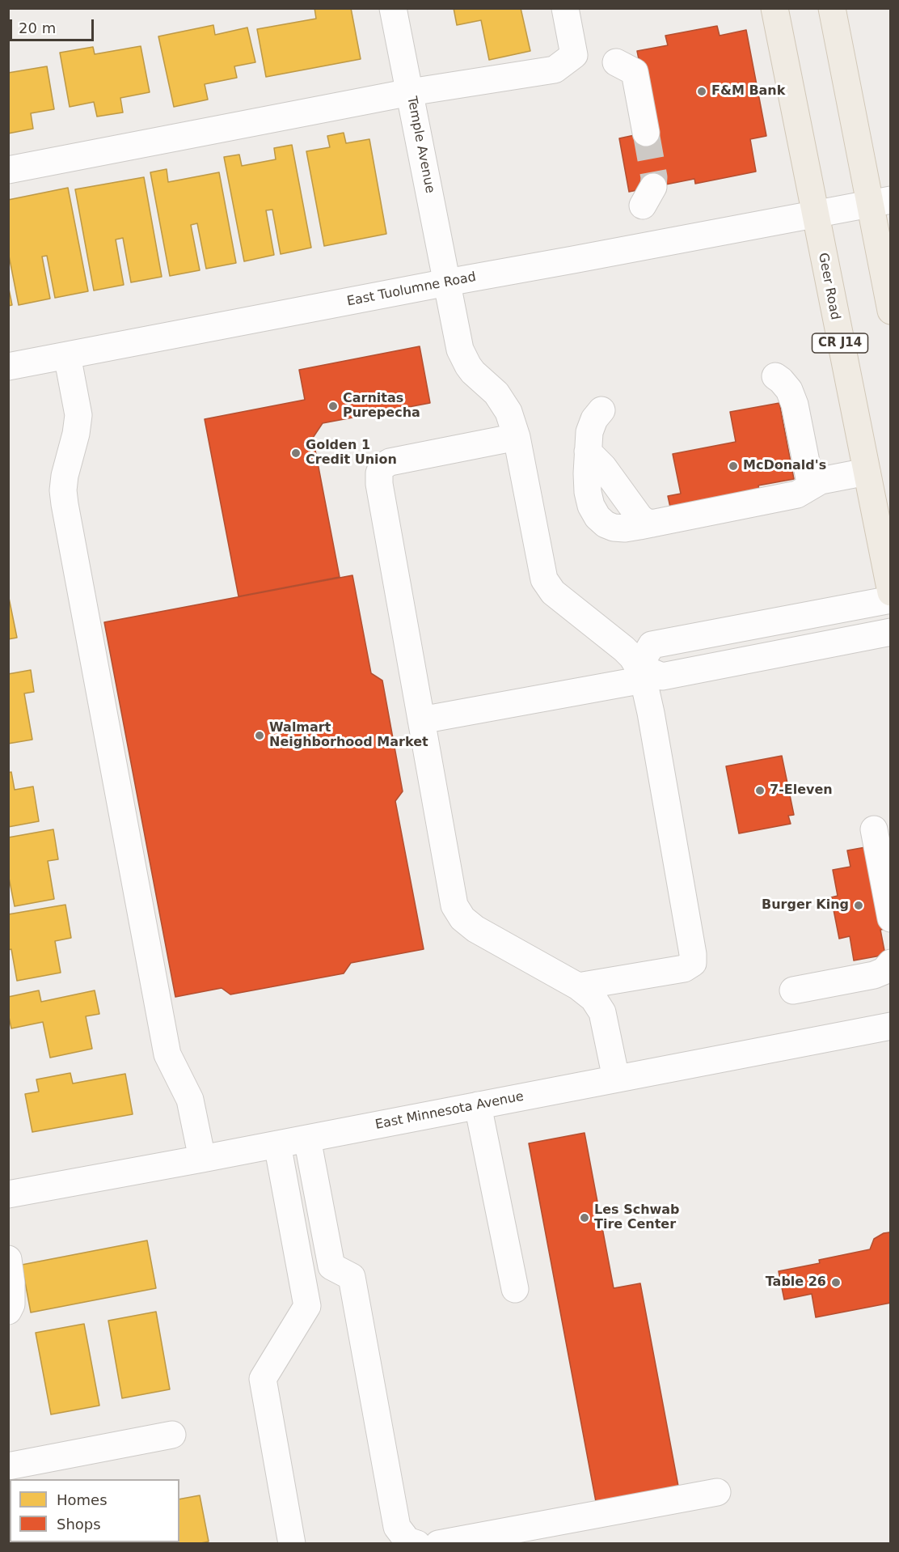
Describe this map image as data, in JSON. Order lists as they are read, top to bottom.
{
  "streets": {
    "main road": ["Geer Road", "CR J14"],
    "street": ["Temple Avenue", "East Tuolumne Road", "East Minnesota Avenue"]
  },
  "crossings": [
    ["Temple Avenue", "East Tuolumne Road"],
    ["Geer Road", "East Tuolumne Road"]
  ],
  "places": [
    "F&M Bank",
    "Carnitas Purepecha",
    "Golden 1 Credit Union",
    "McDonald's",
    "Walmart Neighborhood Market",
    "7-Eleven",
    "Burger King",
    "Les Schwab Tire Center",
    "Table 26"
  ],
  "legend": ["Homes", "Shops"],
  "scale_bar": "20 m"
}
